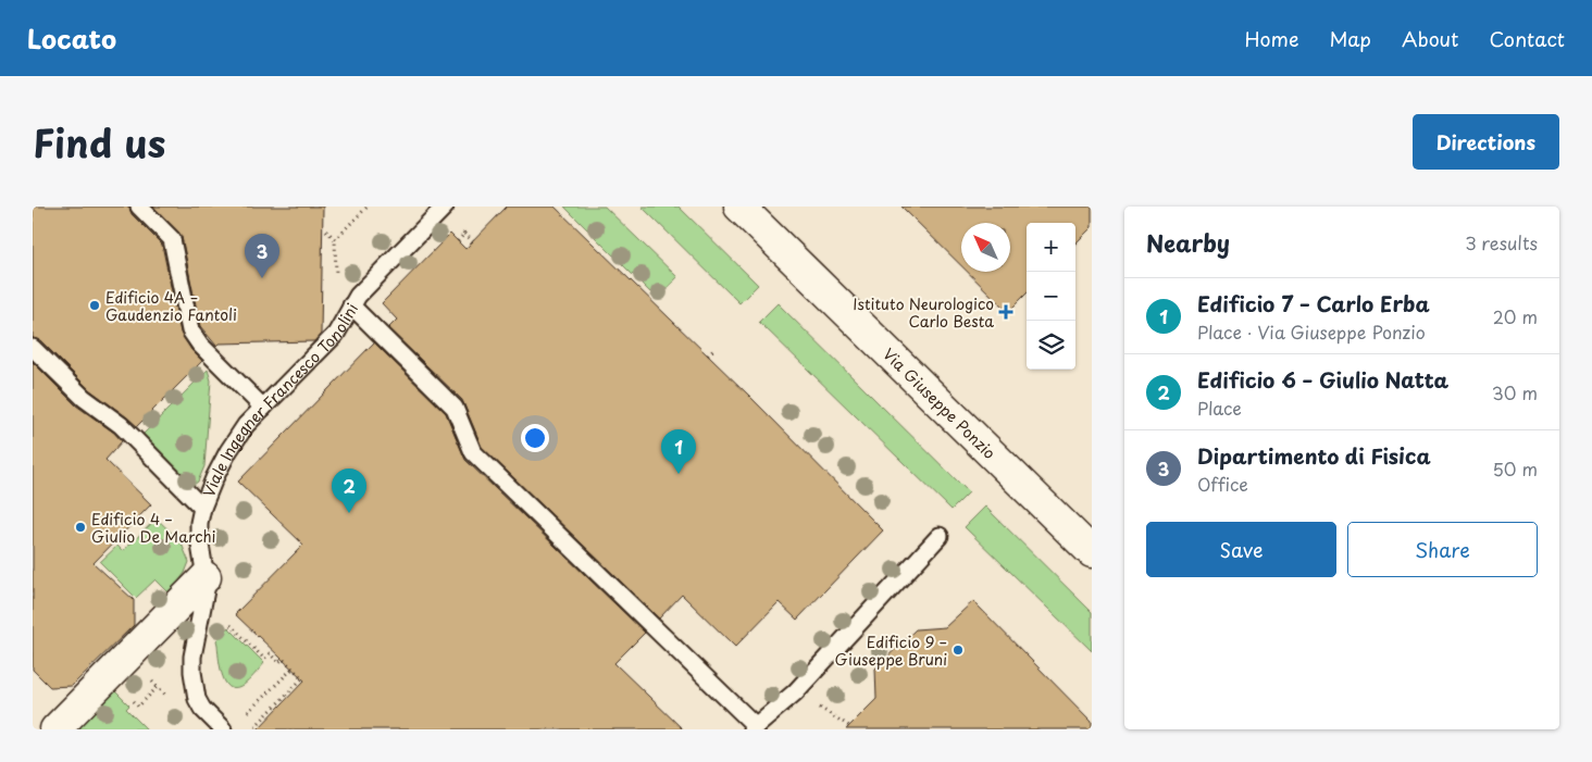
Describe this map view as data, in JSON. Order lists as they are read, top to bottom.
{
  "streets": {
    "street": ["Via Giuseppe Ponzio"],
    "lane": ["Viale Ingegner Francesco Tonolini"]
  },
  "places": {
    "other": ["Edificio 4A – Gaudenzio Fantoli", "Edificio 4 – Giulio De Marchi", "Edificio 9 – Giuseppe Bruni"],
    "health": ["Istituto Neurologico Carlo Besta"]
  },
  "north": "top left",
  "page": {
    "header": "Locato",
    "nav": [
      "Home",
      "Map",
      "About",
      "Contact"
    ],
    "title": "Find us",
    "buttons": [
      "Directions",
      ["Save", "Share"]
    ],
    "heading": ["Nearby", "3 results"],
    "map_buttons": ["+", "−"],
    "pins": ["3", "1", "2"],
    "list": [
      {
        "mark": "1",
        "name": "Edificio 7 – Carlo Erba",
        "note": "Place · Via Giuseppe Ponzio",
        "value": "20 m"
      },
      {
        "mark": "2",
        "name": "Edificio 6 – Giulio Natta",
        "note": "Place",
        "value": "30 m"
      },
      {
        "mark": "3",
        "name": "Dipartimento di Fisica",
        "note": "Office",
        "value": "50 m"
      }
    ]
  }
}
